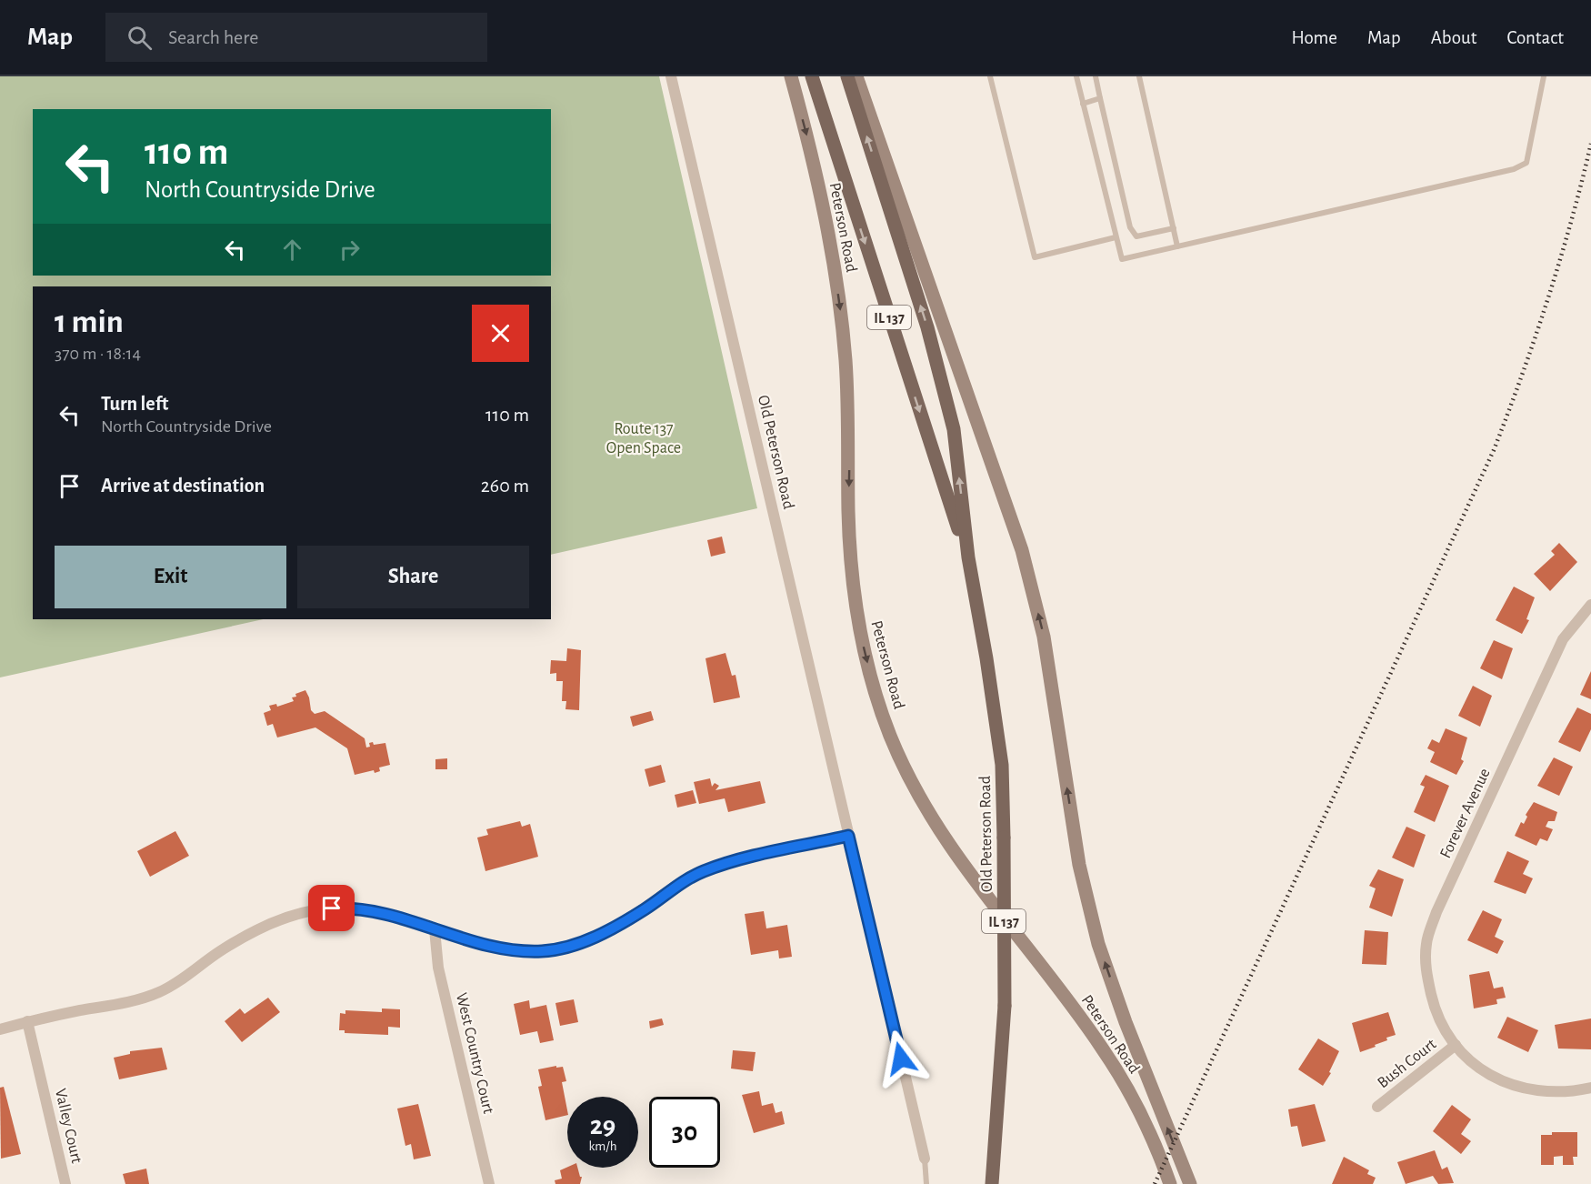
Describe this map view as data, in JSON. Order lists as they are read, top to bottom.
{
  "streets": {
    "main road": ["Peterson Road", "IL 137", "Old Peterson Road"],
    "street": [
      "Forever Avenue",
      "West Country Court",
      "Bush Court",
      "Valley Court"
    ]
  },
  "crossings": [
    ["Peterson Road", "IL 137"],
    ["Peterson Road", "Old Peterson Road"],
    ["IL 137", "Old Peterson Road"],
    ["Forever Avenue", "Bush Court"]
  ],
  "parks": ["Route 137 Open Space"],
  "page": {
    "header": "Map",
    "search": "Search here",
    "nav": [
      "Home",
      "Map",
      "About",
      "Contact"
    ],
    "turn": ["110 m", "North Countryside Drive"],
    "heading": ["1 min", "370 m · 18:14"],
    "list": [
      {
        "name": "Turn left",
        "note": "North Countryside Drive",
        "value": "110 m"
      },
      {
        "name": "Arrive at destination",
        "value": "260 m"
      }
    ],
    "buttons": ["Exit", "Share"],
    "speed": "29 km/h",
    "limit": "30"
  }
}
